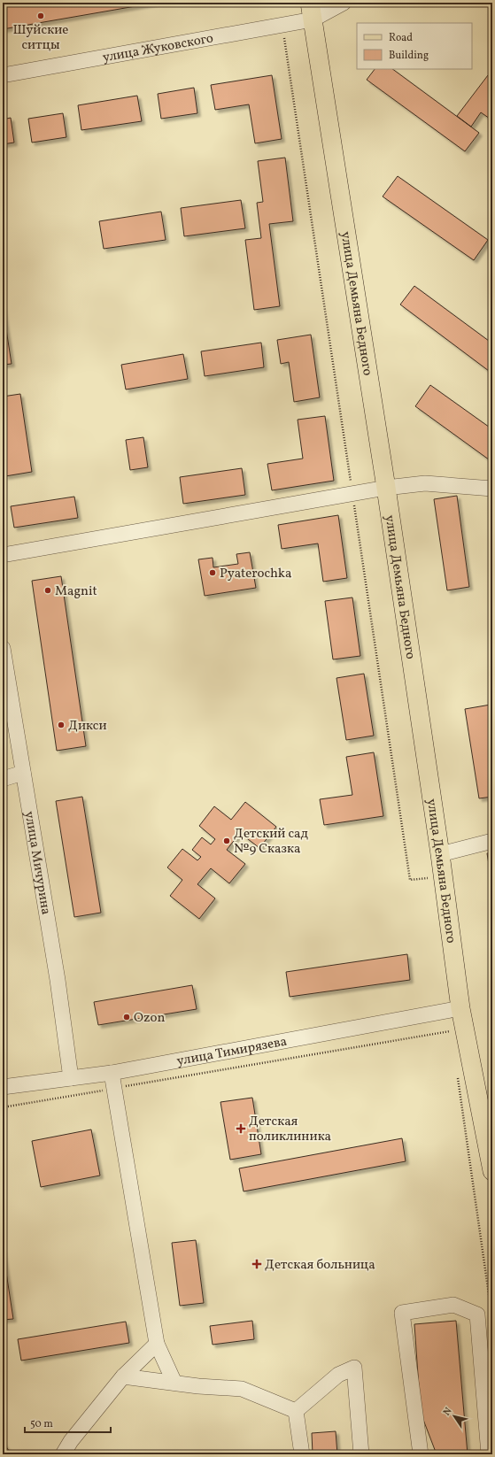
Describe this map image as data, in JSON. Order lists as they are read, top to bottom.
{
  "streets": {
    "main road": ["улица Демьяна Бедного"],
    "street": ["улица Жуковского", "улица Мичурина", "улица Тимирязева"]
  },
  "crossings": [
    ["улица Жуковского", "улица Демьяна Бедного"],
    ["улица Демьяна Бедного", "улица Тимирязева"],
    ["улица Мичурина", "улица Тимирязева"]
  ],
  "places": {
    "other": [
      "Шуйские ситцы",
      "Pyaterochka",
      "Magnit",
      "Дикси",
      "Детский сад №9 Сказка",
      "Ozon"
    ],
    "health": ["Детская поликлиника", "Детская больница"]
  },
  "legend": ["Road", "Building"],
  "scale_bar": "50 m",
  "north": "top left"
}
